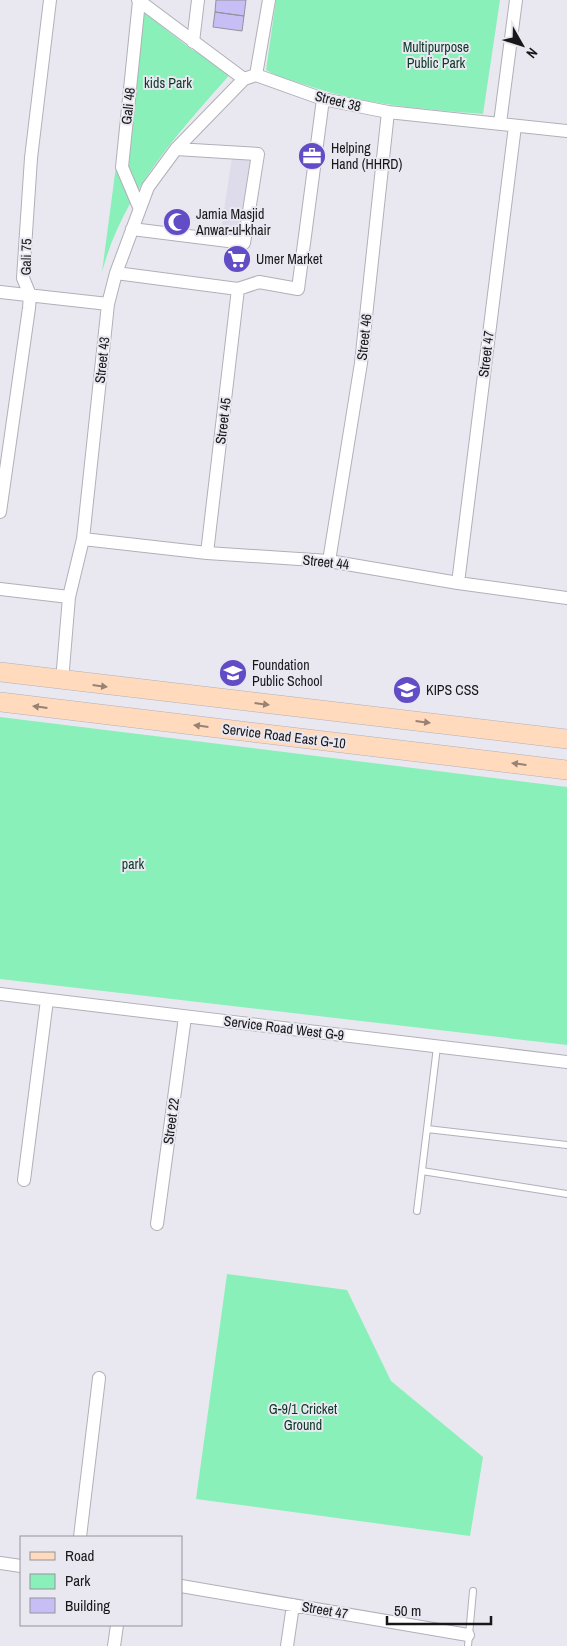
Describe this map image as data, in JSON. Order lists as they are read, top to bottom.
{
  "streets": {
    "main road": ["Service Road East G-10"],
    "street": [
      "Street 38",
      "Gali 48",
      "Gali 75",
      "Street 46",
      "Street 47",
      "Street 43",
      "Street 45",
      "Street 44",
      "Service Road West G-9",
      "Street 22"
    ]
  },
  "crossings": [
    ["Street 38", "Gali 48"],
    ["Street 38", "Street 46"],
    ["Street 38", "Street 47"],
    ["Street 38", "Street 43"],
    ["Gali 48", "Street 43"],
    ["Street 46", "Street 44"],
    ["Street 47", "Street 44"],
    ["Street 43", "Street 44"],
    ["Street 43", "Service Road East G-10"],
    ["Street 45", "Street 44"],
    ["Service Road West G-9", "Street 22"]
  ],
  "parks": [
    "Multipurpose Public Park",
    "kids Park",
    "park",
    "G-9/1 Cricket Ground"
  ],
  "places": {
    "office": ["Helping Hand (HHRD)"],
    "mosque": ["Jamia Masjid Anwar-ul-khair"],
    "supermarket": ["Umer Market"],
    "school or university": ["Foundation Public School", "KIPS CSS"]
  },
  "legend": ["Road", "Park", "Building"],
  "scale_bar": "50 m",
  "north": "bottom right"
}
